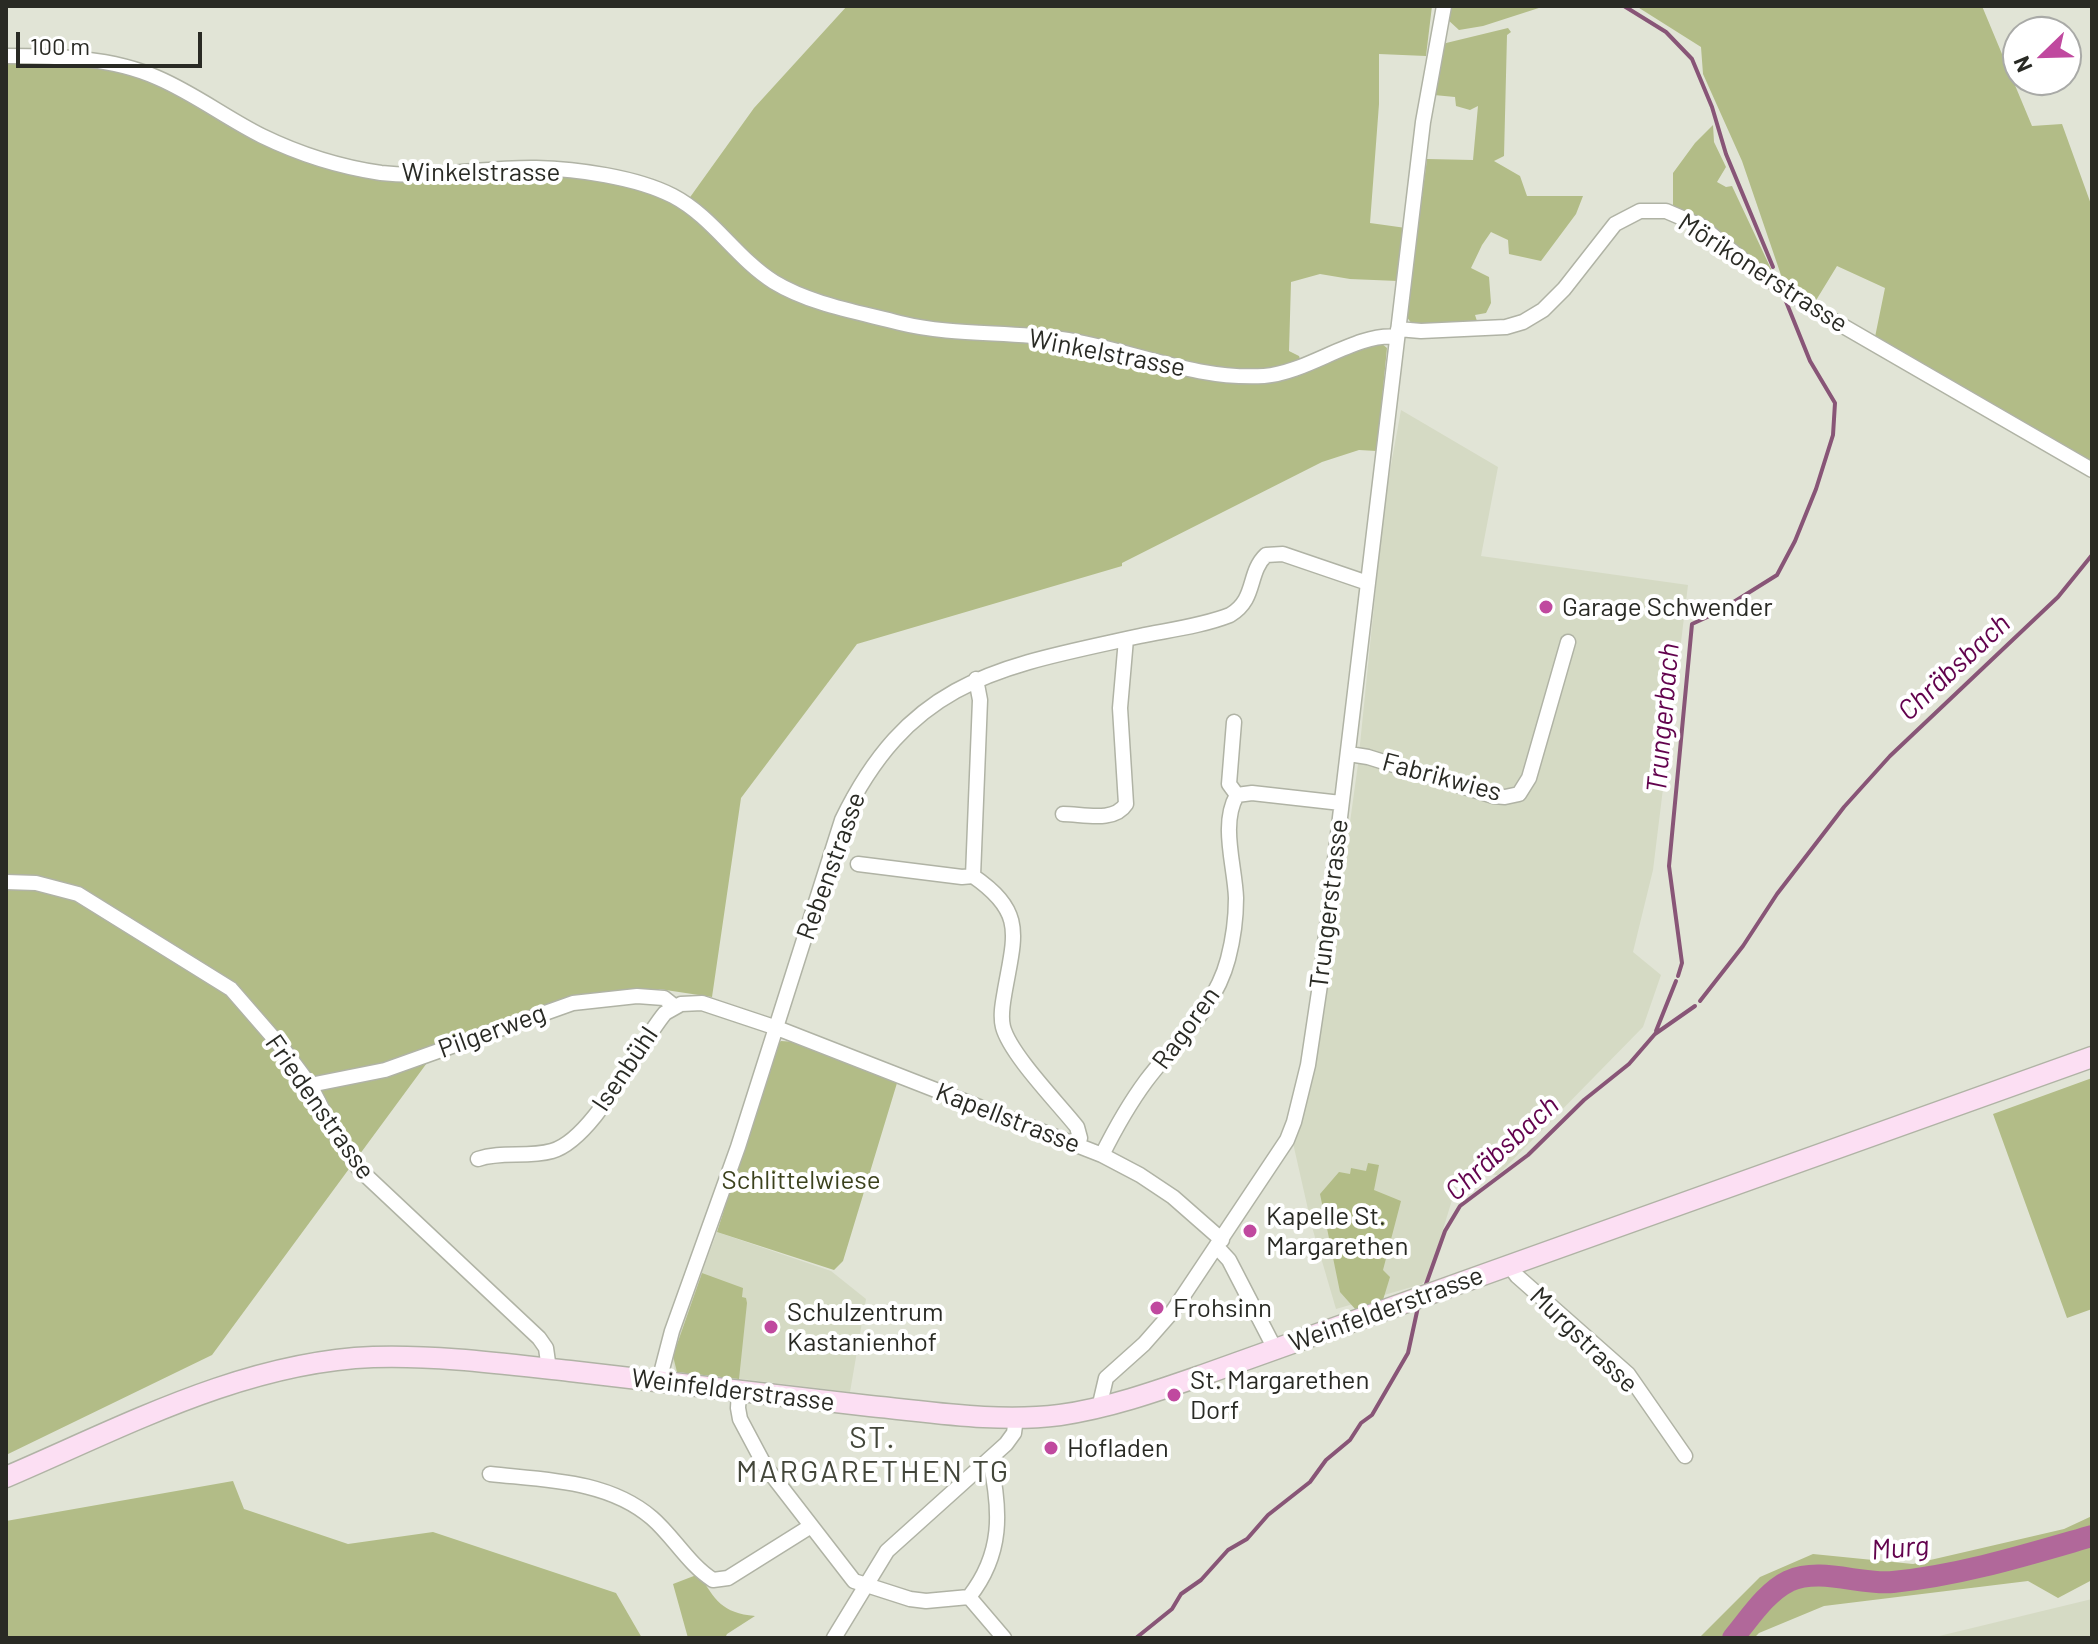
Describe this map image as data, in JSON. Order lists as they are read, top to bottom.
{
  "streets": {
    "main road": ["Weinfelderstrasse"],
    "street": [
      "Winkelstrasse",
      "Mörikonerstrasse",
      "Fabrikwies",
      "Rebenstrasse",
      "Trungerstrasse",
      "Ragoren",
      "Pilgerweg",
      "Isenbühl",
      "Friedenstrasse",
      "Kapellstrasse",
      "Murgstrasse"
    ]
  },
  "crossings": [
    ["Winkelstrasse", "Mörikonerstrasse"],
    ["Mörikonerstrasse", "Trungerstrasse"],
    ["Fabrikwies", "Trungerstrasse"],
    ["Rebenstrasse", "Trungerstrasse"],
    ["Rebenstrasse", "Isenbühl"],
    ["Rebenstrasse", "Kapellstrasse"],
    ["Rebenstrasse", "Weinfelderstrasse"],
    ["Trungerstrasse", "Kapellstrasse"],
    ["Trungerstrasse", "Weinfelderstrasse"],
    ["Ragoren", "Kapellstrasse"],
    ["Pilgerweg", "Isenbühl"],
    ["Pilgerweg", "Friedenstrasse"],
    ["Isenbühl", "Kapellstrasse"],
    ["Friedenstrasse", "Weinfelderstrasse"],
    ["Kapellstrasse", "Weinfelderstrasse"],
    ["Weinfelderstrasse", "Murgstrasse"]
  ],
  "districts": ["ST. MARGARETHEN TG"],
  "water": ["Chräbsbach", "Trungerbach", "Murg"],
  "parks": ["Schlittelwiese"],
  "places": [
    "Garage Schwender",
    "Kapelle St. Margarethen",
    "Frohsinn",
    "Schulzentrum Kastanienhof",
    "St. Margarethen Dorf",
    "Hofladen"
  ],
  "scale_bar": "100 m",
  "north": "bottom left"
}
